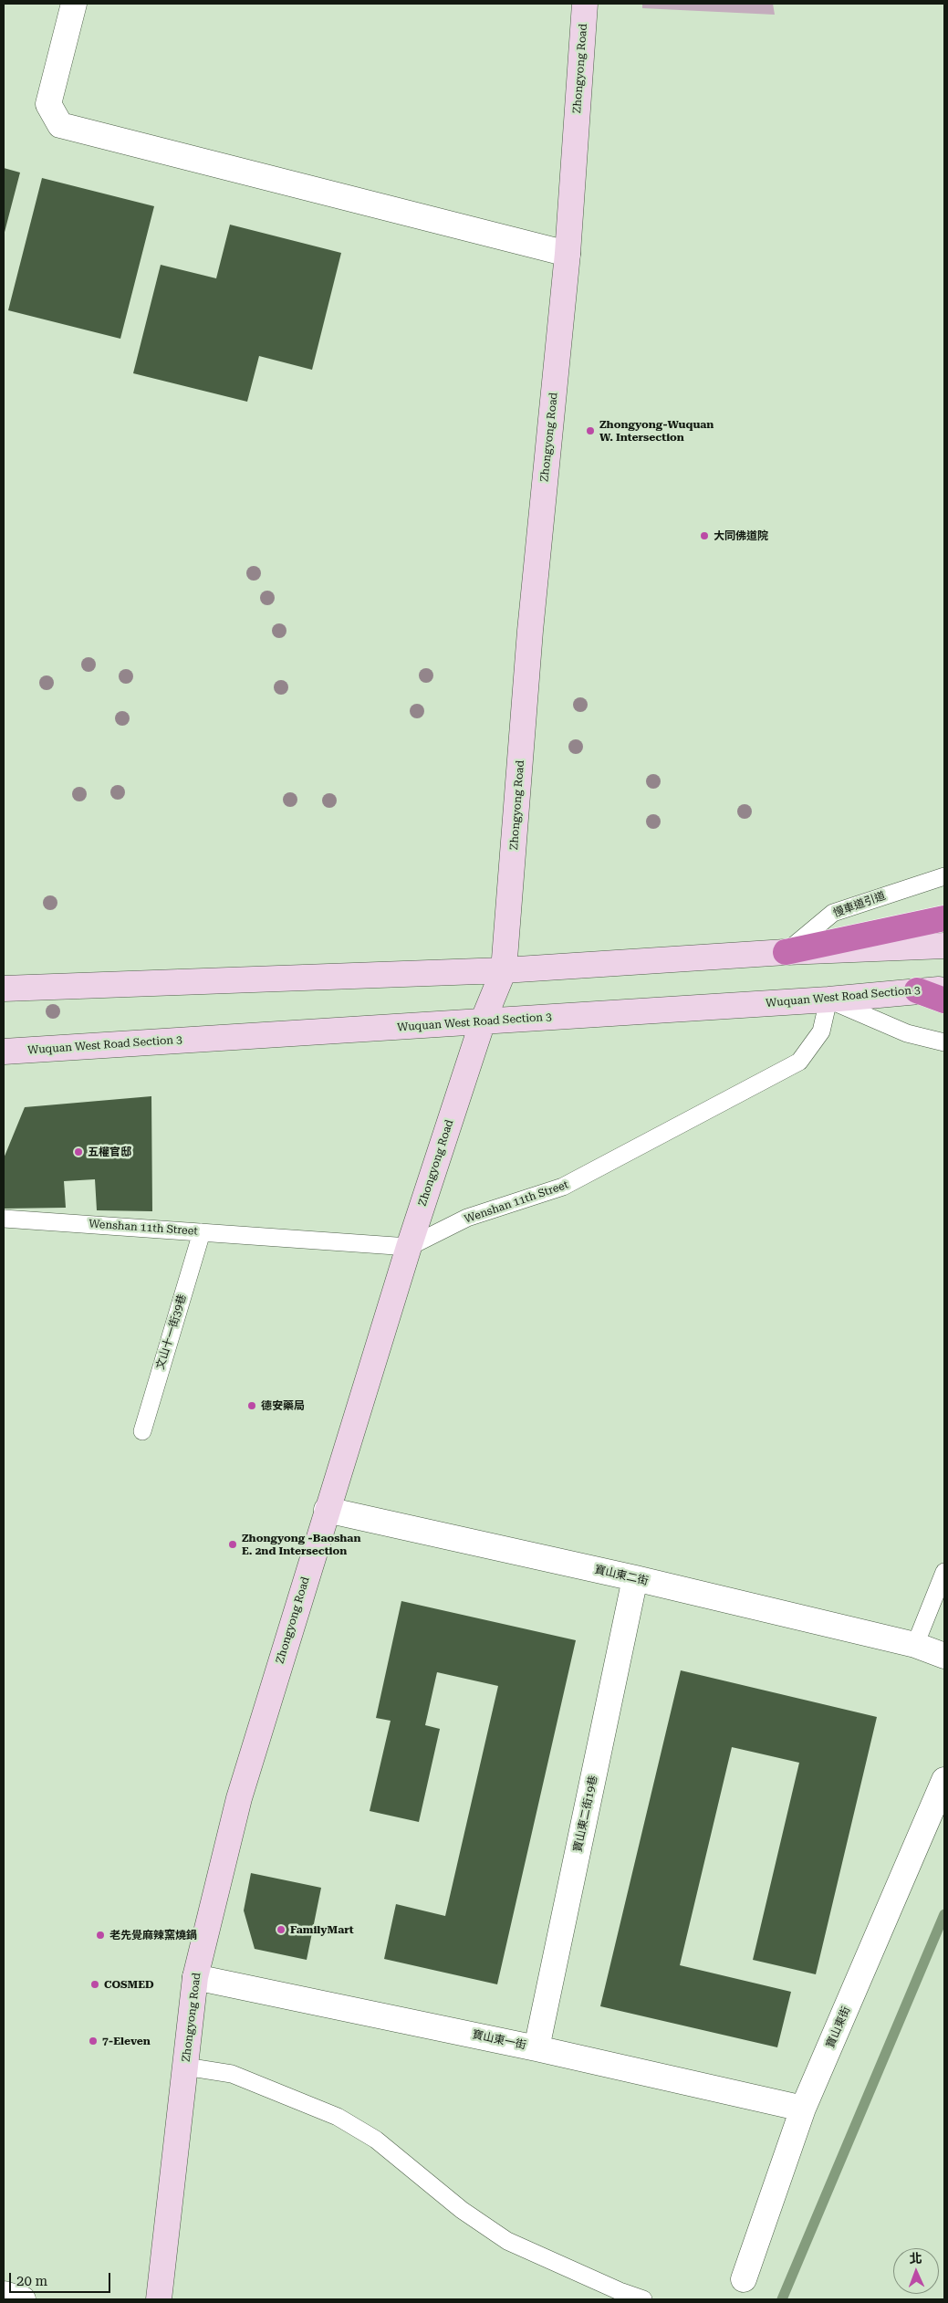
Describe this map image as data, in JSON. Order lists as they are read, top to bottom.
{
  "streets": {
    "main road": ["Zhongyong Road", "Wuquan West Road Section 3"],
    "street": [
      "寶山東二街",
      "寶山東二街19巷",
      "寶山東街",
      "寶山東一街"
    ],
    "lane": ["慢車道引道", "Wenshan 11th Street", "文山十一街39巷"]
  },
  "crossings": [
    ["Zhongyong Road", "Wuquan West Road Section 3"],
    ["Zhongyong Road", "Wenshan 11th Street"],
    ["Zhongyong Road", "寶山東二街"],
    ["Zhongyong Road", "寶山東一街"],
    ["Wuquan West Road Section 3", "Wenshan 11th Street"],
    ["Wenshan 11th Street", "文山十一街39巷"],
    ["寶山東二街", "寶山東二街19巷"],
    ["寶山東二街19巷", "寶山東一街"],
    ["寶山東街", "寶山東一街"]
  ],
  "places": [
    "Zhongyong-Wuquan W. Intersection",
    "大同佛道院",
    "五權官邸",
    "德安藥局",
    "Zhongyong -Baoshan E. 2nd Intersection",
    "FamilyMart",
    "老先覺麻辣窯燒鍋",
    "COSMED",
    "7-Eleven"
  ],
  "scale_bar": "20 m",
  "north": "top"
}
